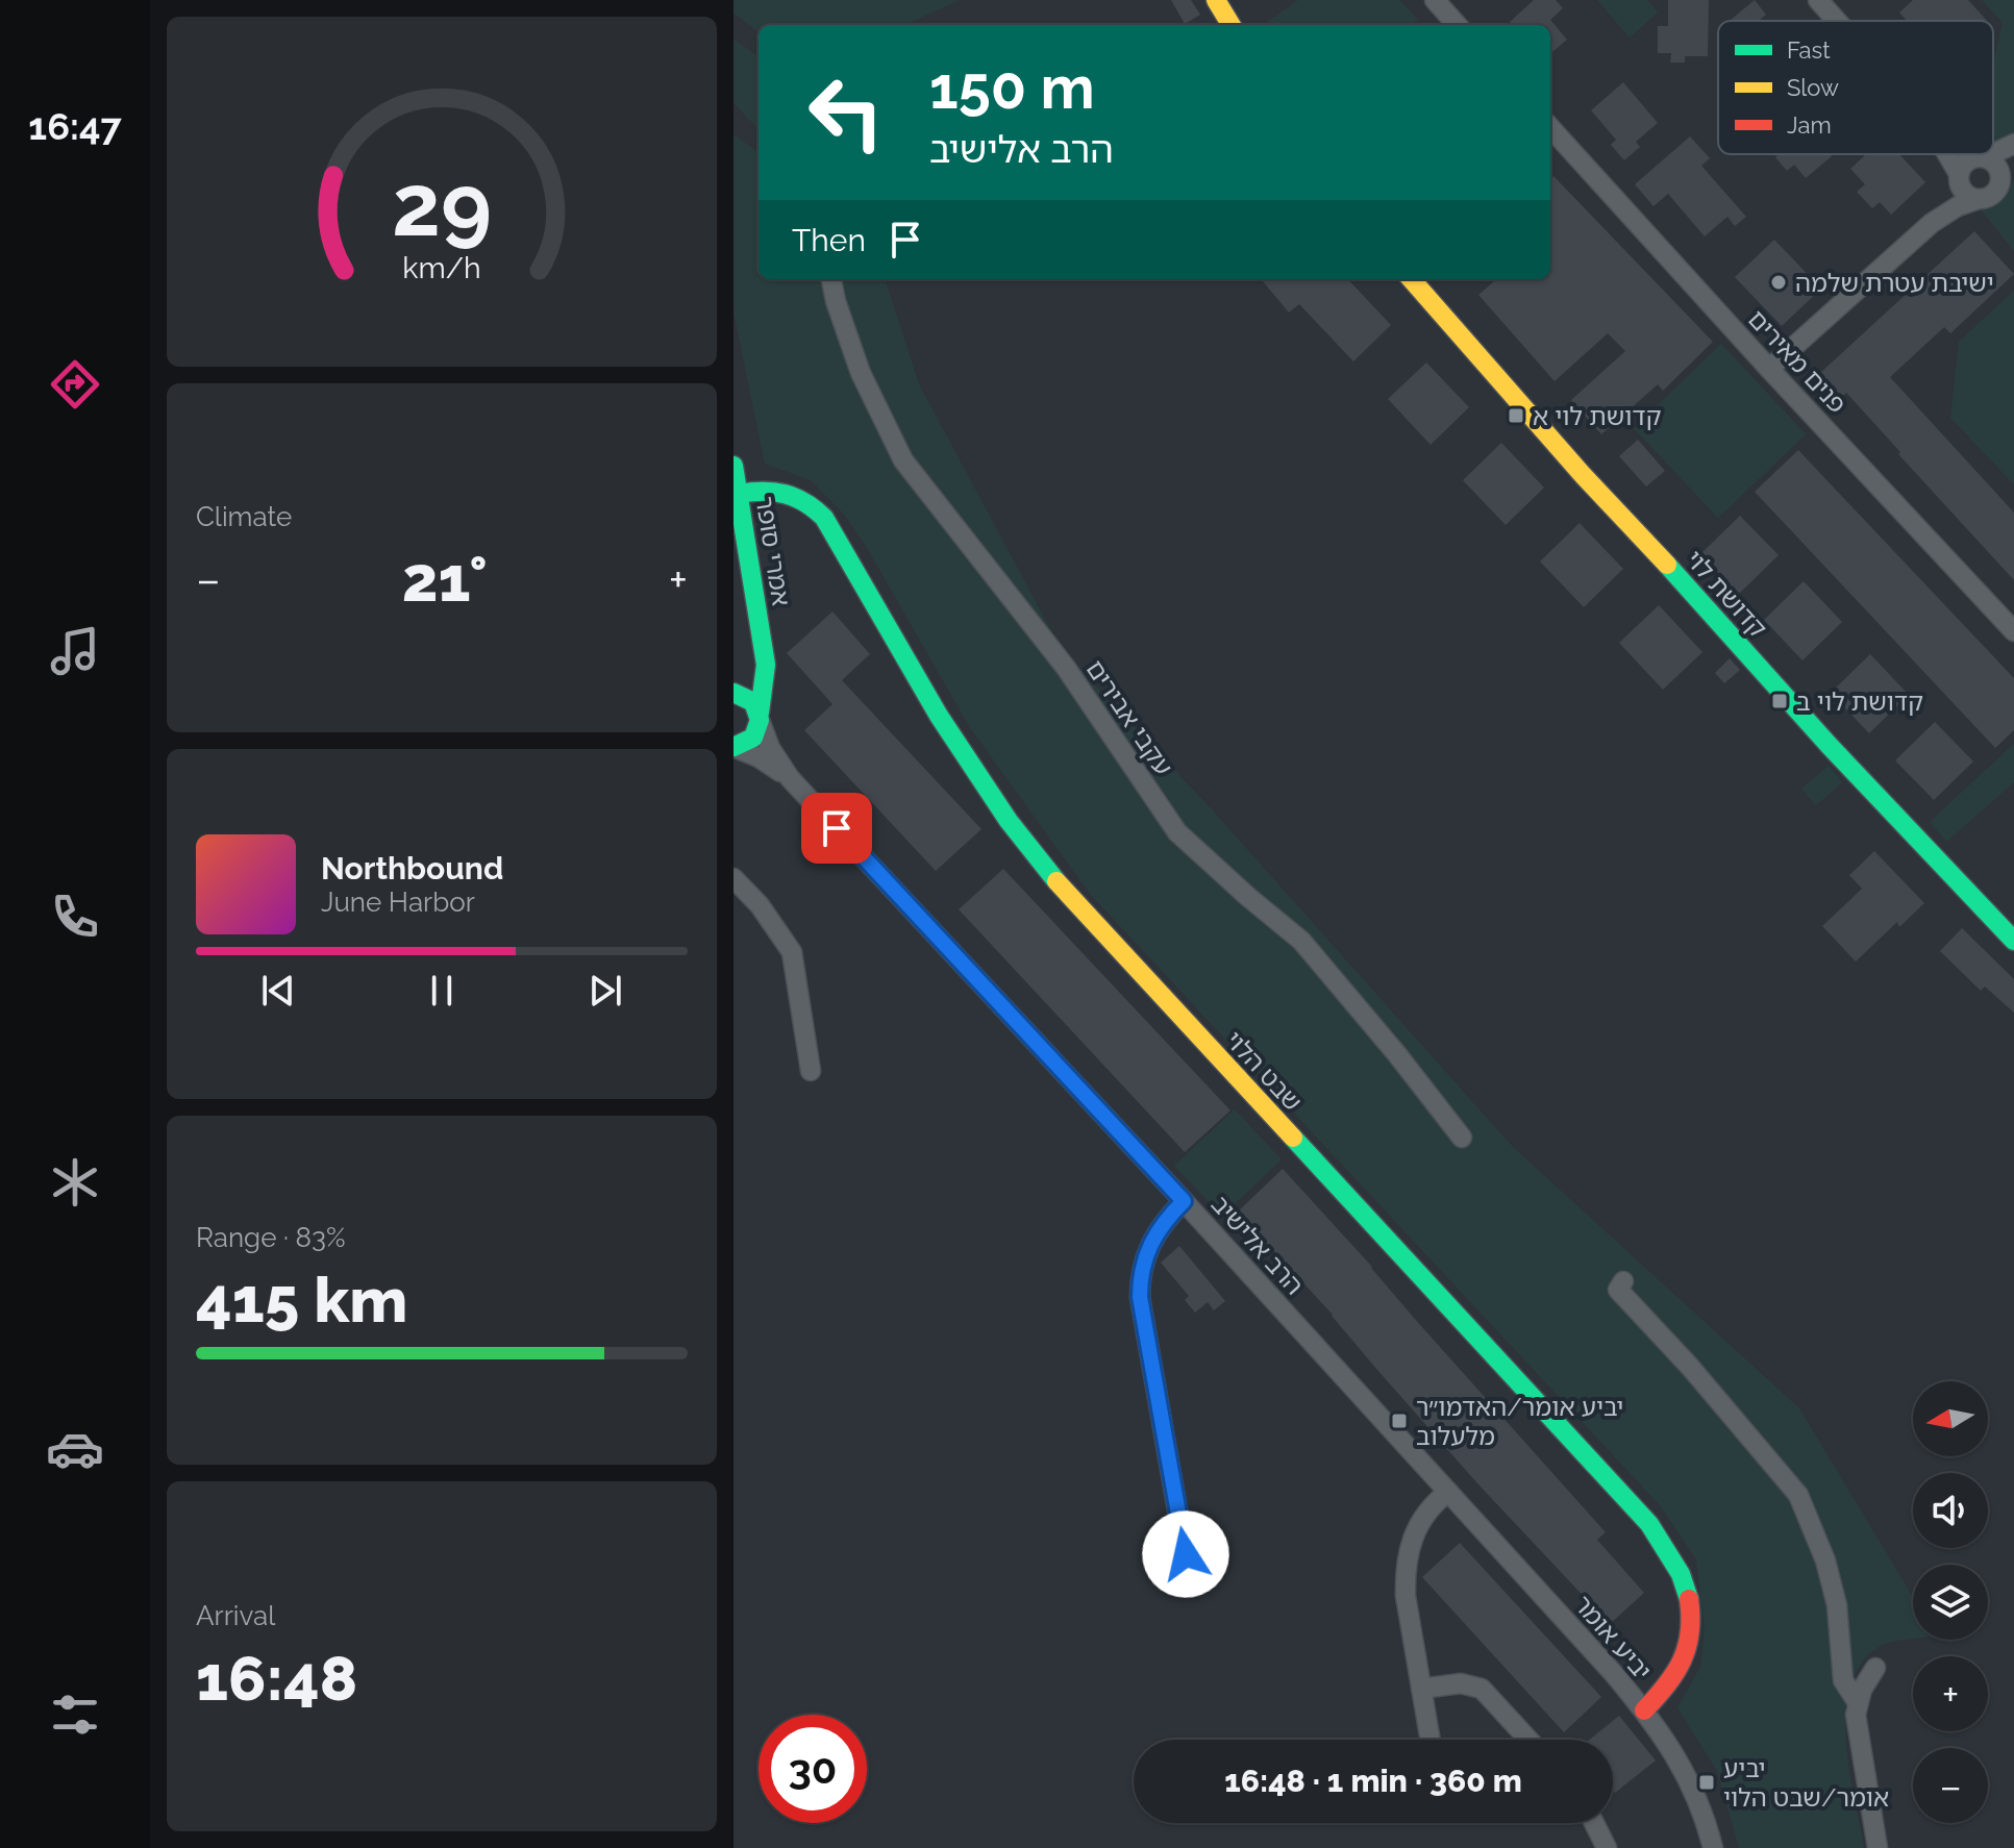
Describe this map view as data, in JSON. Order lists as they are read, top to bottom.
{
  "streets": {
    "street": [
      "פנים מאירים",
      "אמרי סופר",
      "קדושת לוי",
      "עקבי אבירים",
      "שבט הלוי",
      "הרב אלישיב",
      "יביע אומר"
    ]
  },
  "crossings": [
    ["אמרי סופר", "שבט הלוי"],
    ["שבט הלוי", "יביע אומר"],
    ["הרב אלישיב", "יביע אומר"]
  ],
  "places": {
    "other": ["ישיבת עטרת שלמה"],
    "transit": [
      "קדושת לוי א",
      "קדושת לוי ב",
      "יביע אומר/האדמו״ר מלעלוב",
      "יביע אומר/שבט הלוי"
    ]
  },
  "legend": ["Fast", "Slow", "Jam"],
  "north": "left",
  "page": {
    "tabs": "16:47",
    "turn": ["150 m", "הרב אלישיב"],
    "then": "Then",
    "tile": [
      "Climate",
      ["Range · 83%", "415 km"],
      ["Arrival", "16:48"]
    ],
    "heat": ["−", "21°", "+"],
    "song": ["Northbound", "June Harbor"],
    "map_buttons": ["+", "−"],
    "limit": "30",
    "trip": "16:48 · 1 min · 360 m",
    "gauge": ["29", "km/h"]
  }
}
